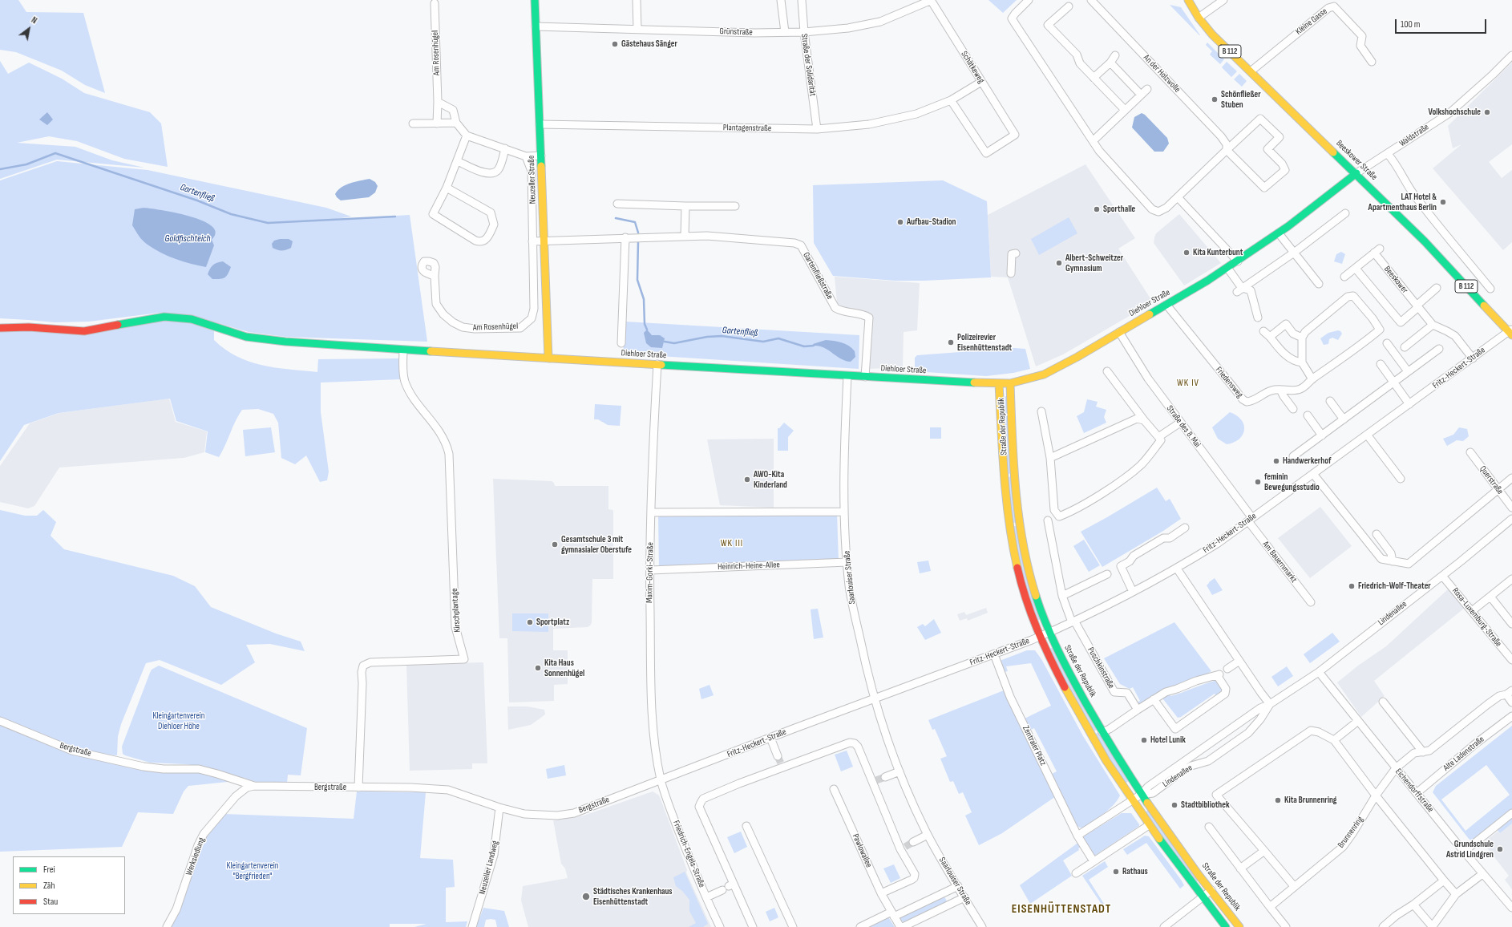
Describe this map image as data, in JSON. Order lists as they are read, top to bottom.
{
  "streets": {
    "street": [
      "Kleine Gasse",
      "Grünstraße",
      "B 112",
      "Am Rosenhügel",
      "Straße der Solidarität",
      "Schätkeweg",
      "An der Holzwolle",
      "Plantagenstraße",
      "Waldstraße",
      "Beeskower Straße",
      "Neuzeller Straße",
      "Gartenfließstraße",
      "Beeskower",
      "Diehloer Straße",
      "Fritz-Heckert-Straße",
      "Friedensweg",
      "Straße der Republik",
      "Straße des 8. Mai",
      "Querstraße",
      "Am Bauernmarkt",
      "Heinrich-Heine-Allee",
      "Maxim-Gorki-Straße",
      "Saarlouiser Straße",
      "Kirschplantage",
      "Lindenallee",
      "Rosa-Luxemburg-Straße",
      "Puschkinstraße",
      "Zentraler Platz",
      "Bergstraße",
      "Alte Ladenstraße",
      "Eichendorffstraße",
      "Brunnenring",
      "Pawlowallee",
      "Friedrich-Engels-Straße",
      "Werksiedlung",
      "Neuzeller Landweg"
    ]
  },
  "crossings": [
    ["Kleine Gasse", "Beeskower Straße"],
    ["Grünstraße", "Straße der Solidarität"],
    ["Grünstraße", "Schätkeweg"],
    ["Grünstraße", "Neuzeller Straße"],
    ["Straße der Solidarität", "Plantagenstraße"],
    ["Schätkeweg", "Plantagenstraße"],
    ["Plantagenstraße", "Neuzeller Straße"],
    ["Waldstraße", "Beeskower Straße"],
    ["Waldstraße", "Diehloer Straße"],
    ["Beeskower Straße", "Diehloer Straße"],
    ["Beeskower Straße", "Fritz-Heckert-Straße"],
    ["Neuzeller Straße", "Gartenfließstraße"],
    ["Neuzeller Straße", "Diehloer Straße"],
    ["Gartenfließstraße", "Diehloer Straße"],
    ["Diehloer Straße", "Friedensweg"],
    ["Diehloer Straße", "Straße der Republik"],
    ["Diehloer Straße", "Straße des 8. Mai"],
    ["Diehloer Straße", "Maxim-Gorki-Straße"],
    ["Diehloer Straße", "Saarlouiser Straße"],
    ["Diehloer Straße", "Kirschplantage"],
    ["Fritz-Heckert-Straße", "Straße der Republik"],
    ["Fritz-Heckert-Straße", "Straße des 8. Mai"],
    ["Fritz-Heckert-Straße", "Am Bauernmarkt"],
    ["Fritz-Heckert-Straße", "Maxim-Gorki-Straße"],
    ["Fritz-Heckert-Straße", "Saarlouiser Straße"],
    ["Fritz-Heckert-Straße", "Puschkinstraße"],
    ["Fritz-Heckert-Straße", "Zentraler Platz"],
    ["Fritz-Heckert-Straße", "Bergstraße"],
    ["Fritz-Heckert-Straße", "Friedrich-Engels-Straße"],
    ["Straße der Republik", "Lindenallee"],
    ["Straße des 8. Mai", "Am Bauernmarkt"],
    ["Heinrich-Heine-Allee", "Maxim-Gorki-Straße"],
    ["Heinrich-Heine-Allee", "Saarlouiser Straße"],
    ["Maxim-Gorki-Straße", "Bergstraße"],
    ["Maxim-Gorki-Straße", "Friedrich-Engels-Straße"],
    ["Saarlouiser Straße", "Pawlowallee"],
    ["Kirschplantage", "Bergstraße"],
    ["Lindenallee", "Rosa-Luxemburg-Straße"],
    ["Lindenallee", "Eichendorffstraße"],
    ["Bergstraße", "Friedrich-Engels-Straße"],
    ["Bergstraße", "Werksiedlung"],
    ["Bergstraße", "Neuzeller Landweg"],
    ["Alte Ladenstraße", "Eichendorffstraße"],
    ["Eichendorffstraße", "Brunnenring"]
  ],
  "districts": ["WK IV", "WK III", "EISENHÜTTENSTADT"],
  "water": ["Gartenfließ", "Goldfischteich"],
  "parks": ["Kleingartenverein Diehloer Höhe", "Kleingartenverein \"Bergfrieden\""],
  "places": [
    "Gästehaus Sänger",
    "Schönfließer Stuben",
    "Volkshochschule",
    "LAT Hotel & Apartmenthaus Berlin",
    "Sporthalle",
    "Aufbau-Stadion",
    "Kita Kunterbunt",
    "Albert-Schweitzer Gymnasium",
    "Polizeirevier Eisenhüttenstadt",
    "Handwerkerhof",
    "AWO-Kita Kinderland",
    "feminin Bewegungsstudio",
    "Gesamtschule 3 mit gymnasialer Oberstufe",
    "Friedrich-Wolf-Theater",
    "Sportplatz",
    "Kita Haus Sonnenhügel",
    "Hotel Lunik",
    "Kita Brunnenring",
    "Stadtbibliothek",
    "Grundschule Astrid Lindgren",
    "Rathaus",
    "Städtisches Krankenhaus Eisenhüttenstadt"
  ],
  "legend": ["Frei", "Zäh", "Stau"],
  "scale_bar": "100 m",
  "north": "top right"
}
